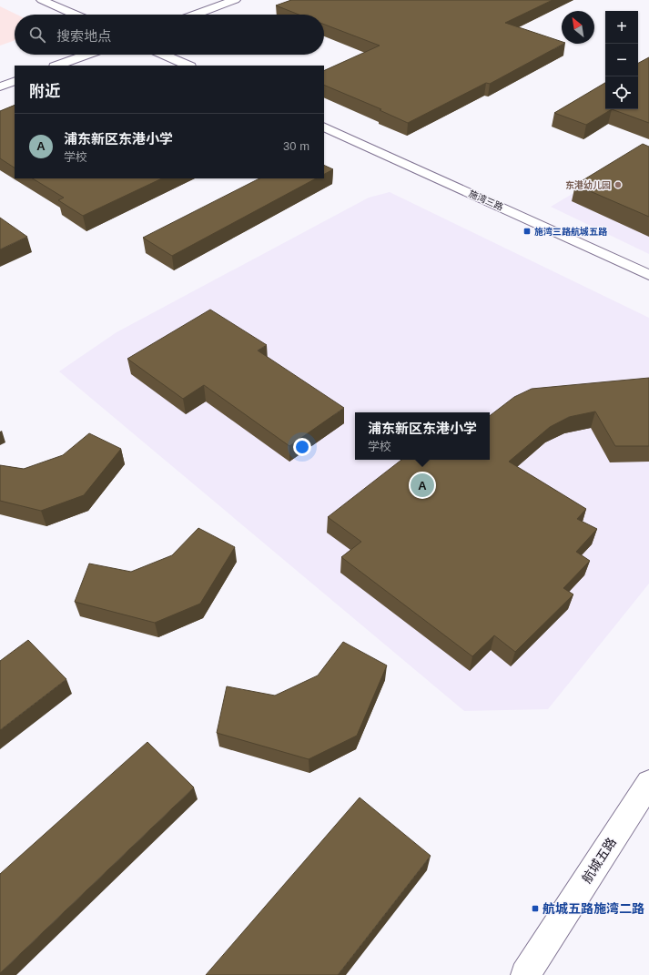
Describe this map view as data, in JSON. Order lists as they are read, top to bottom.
{
  "streets": {
    "street": ["施湾三路", "航城五路"]
  },
  "places": {
    "other": ["东港幼儿园"],
    "transit": ["施湾三路航城五路", "航城五路施湾二路"]
  },
  "north": "top left",
  "page": {
    "map_buttons": ["+", "−"],
    "search": "搜索地点",
    "heading": "附近",
    "list": [
      {
        "mark": "A",
        "name": "浦东新区东港小学",
        "note": "学校",
        "value": "30 m"
      }
    ],
    "popup": ["浦东新区东港小学", "学校"],
    "pins": "A"
  }
}
